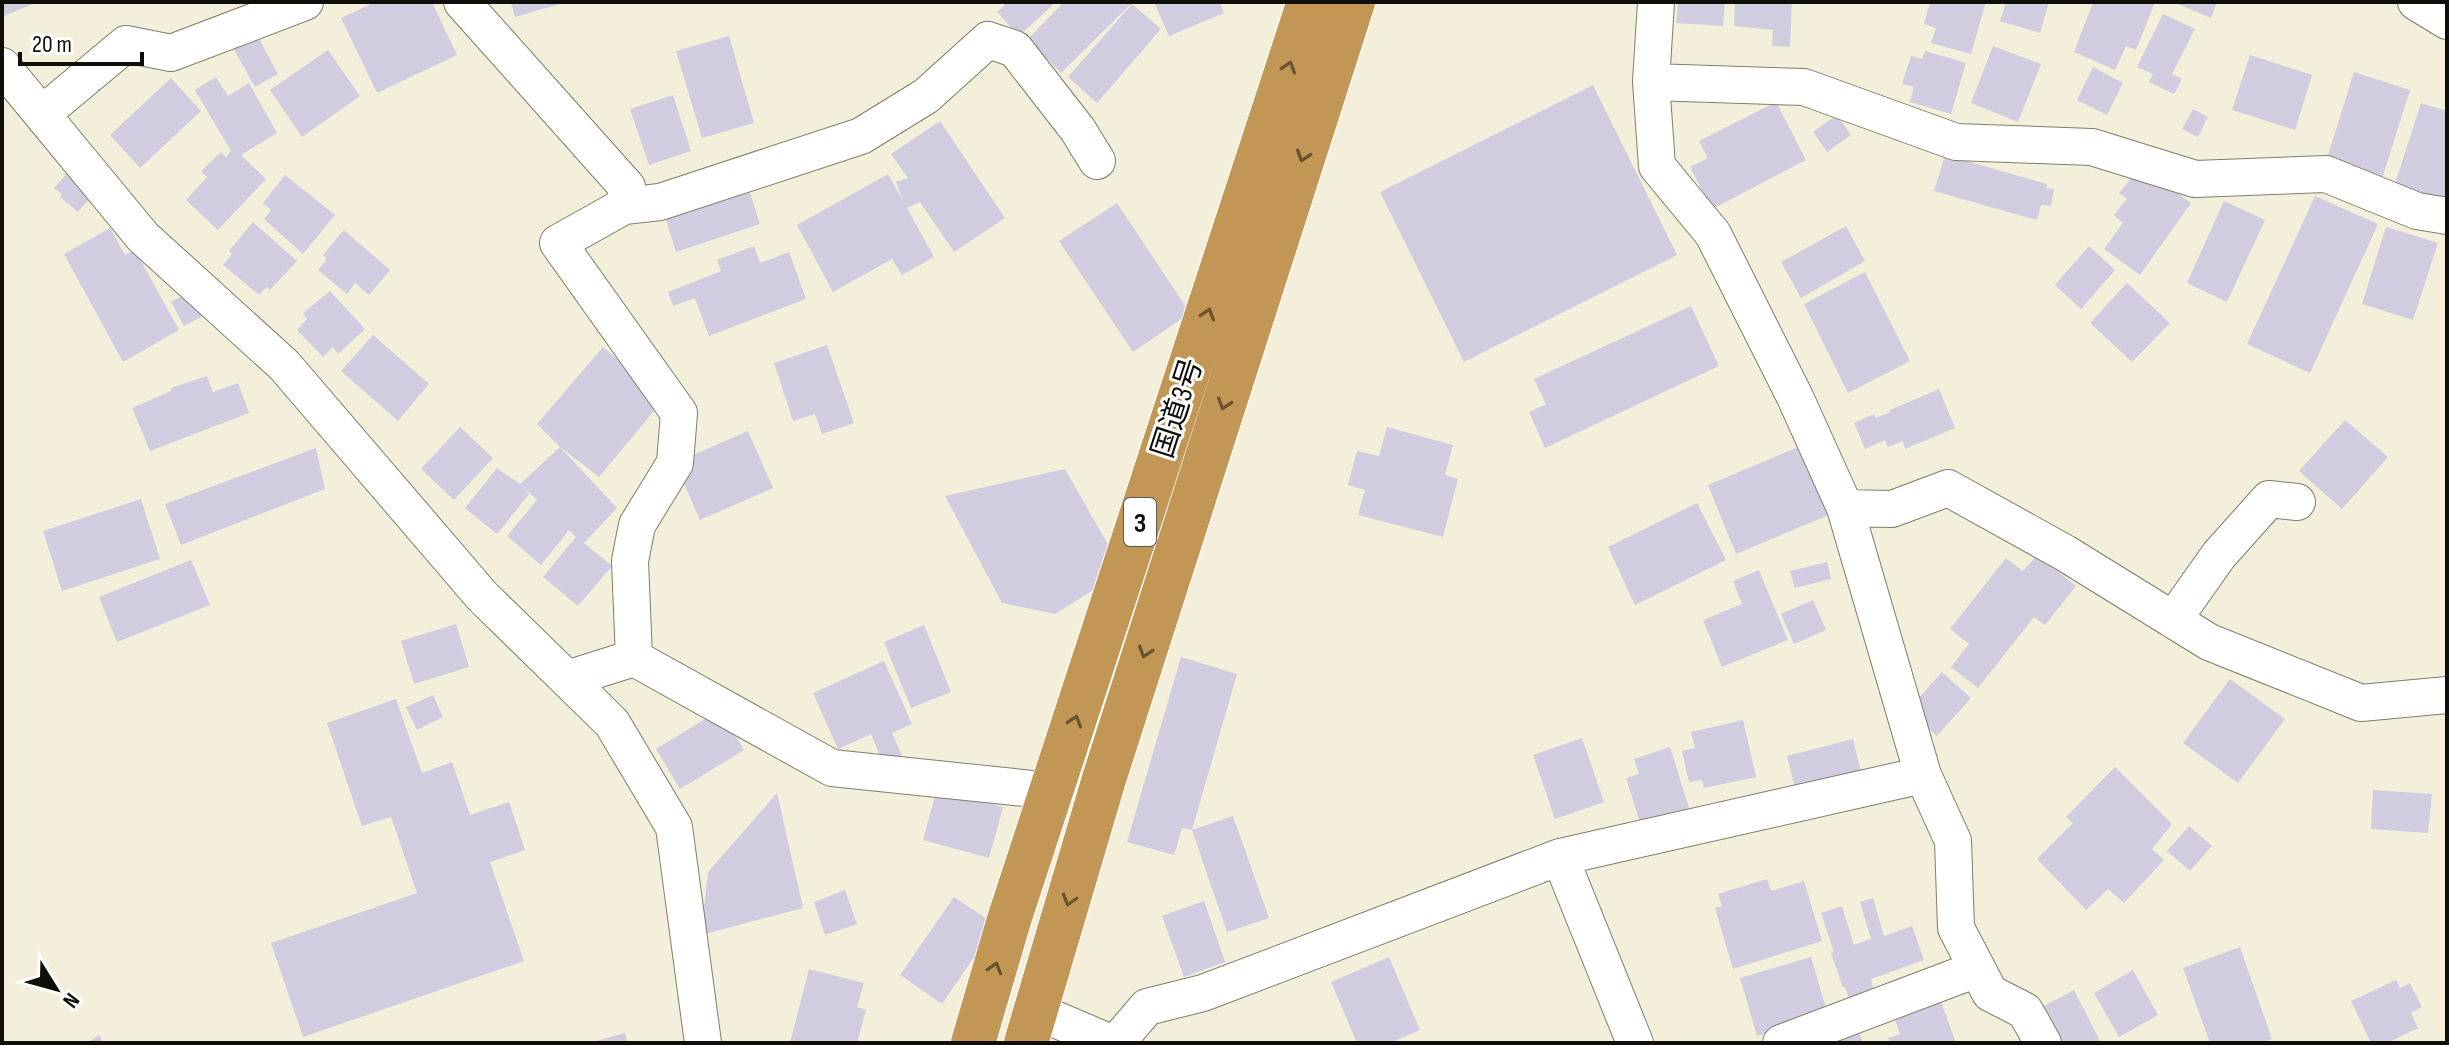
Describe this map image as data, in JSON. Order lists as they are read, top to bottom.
{
  "streets": {
    "highway": ["国道3号", "3"]
  },
  "scale_bar": "20 m",
  "north": "bottom right"
}
